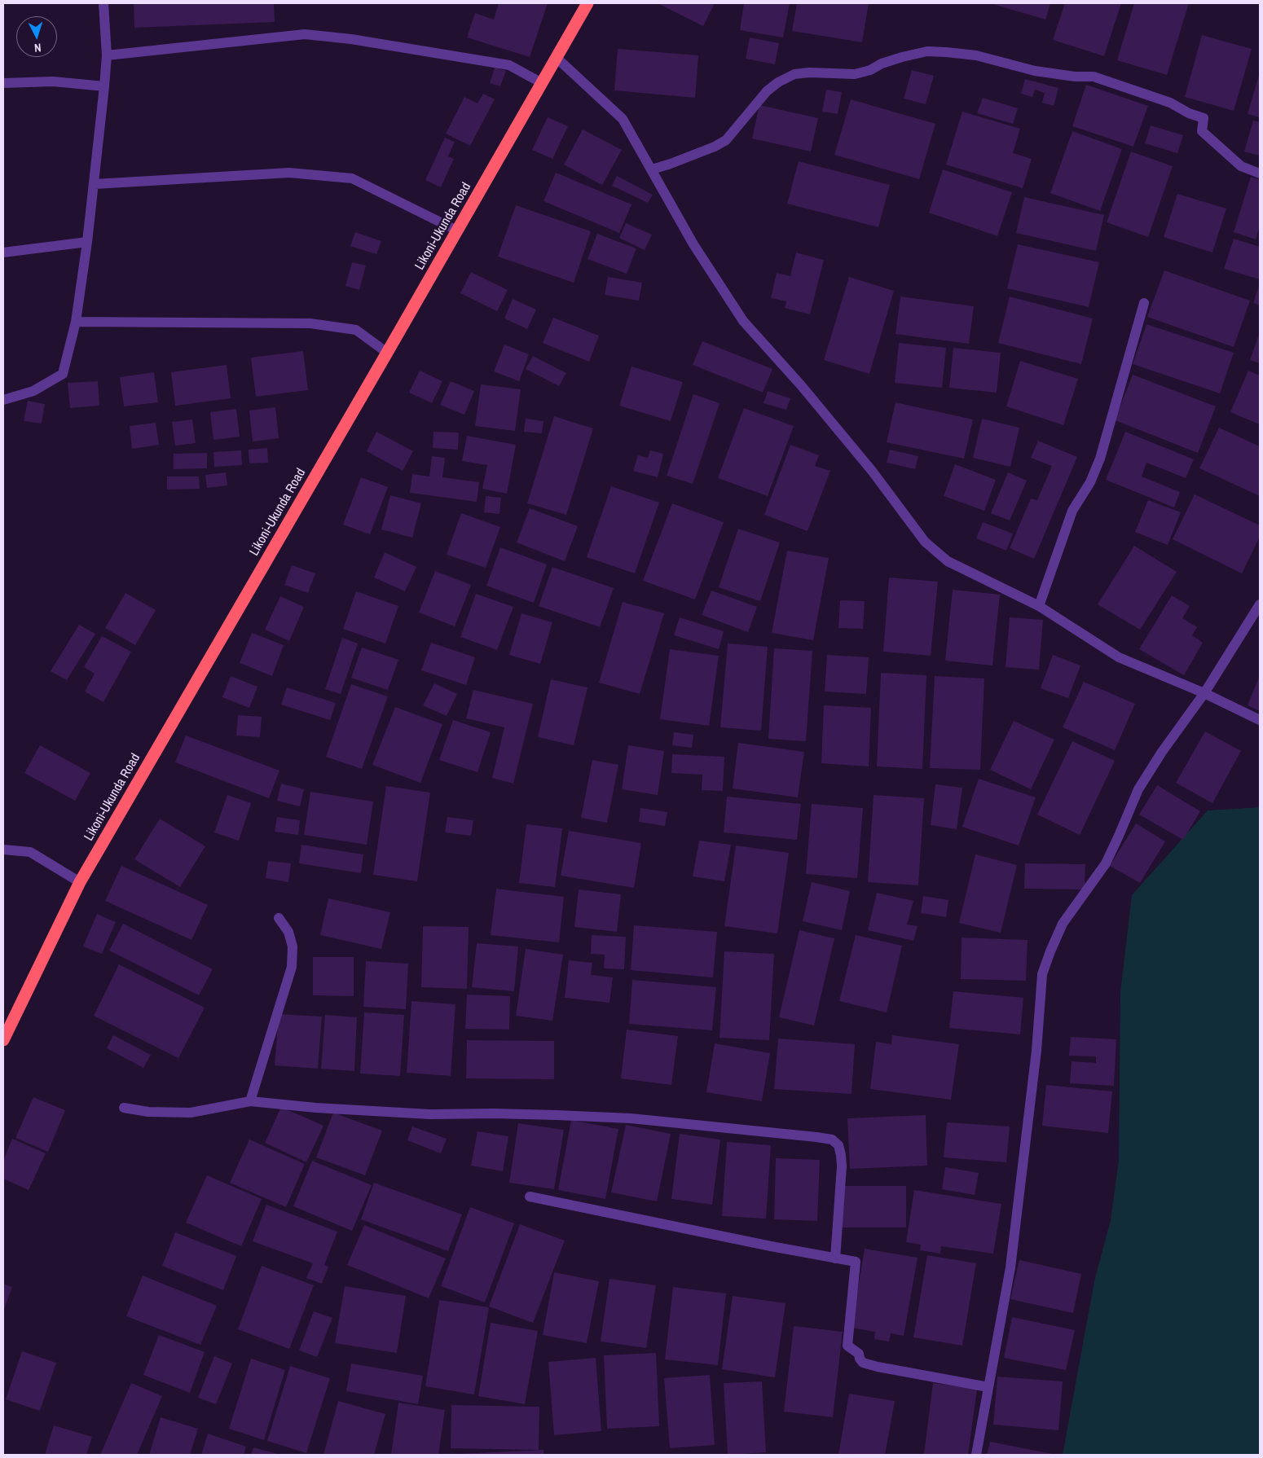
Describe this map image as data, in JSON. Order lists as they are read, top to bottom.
{
  "streets": {
    "highway": ["Likoni-Ukunda Road"]
  },
  "north": "bottom"
}
